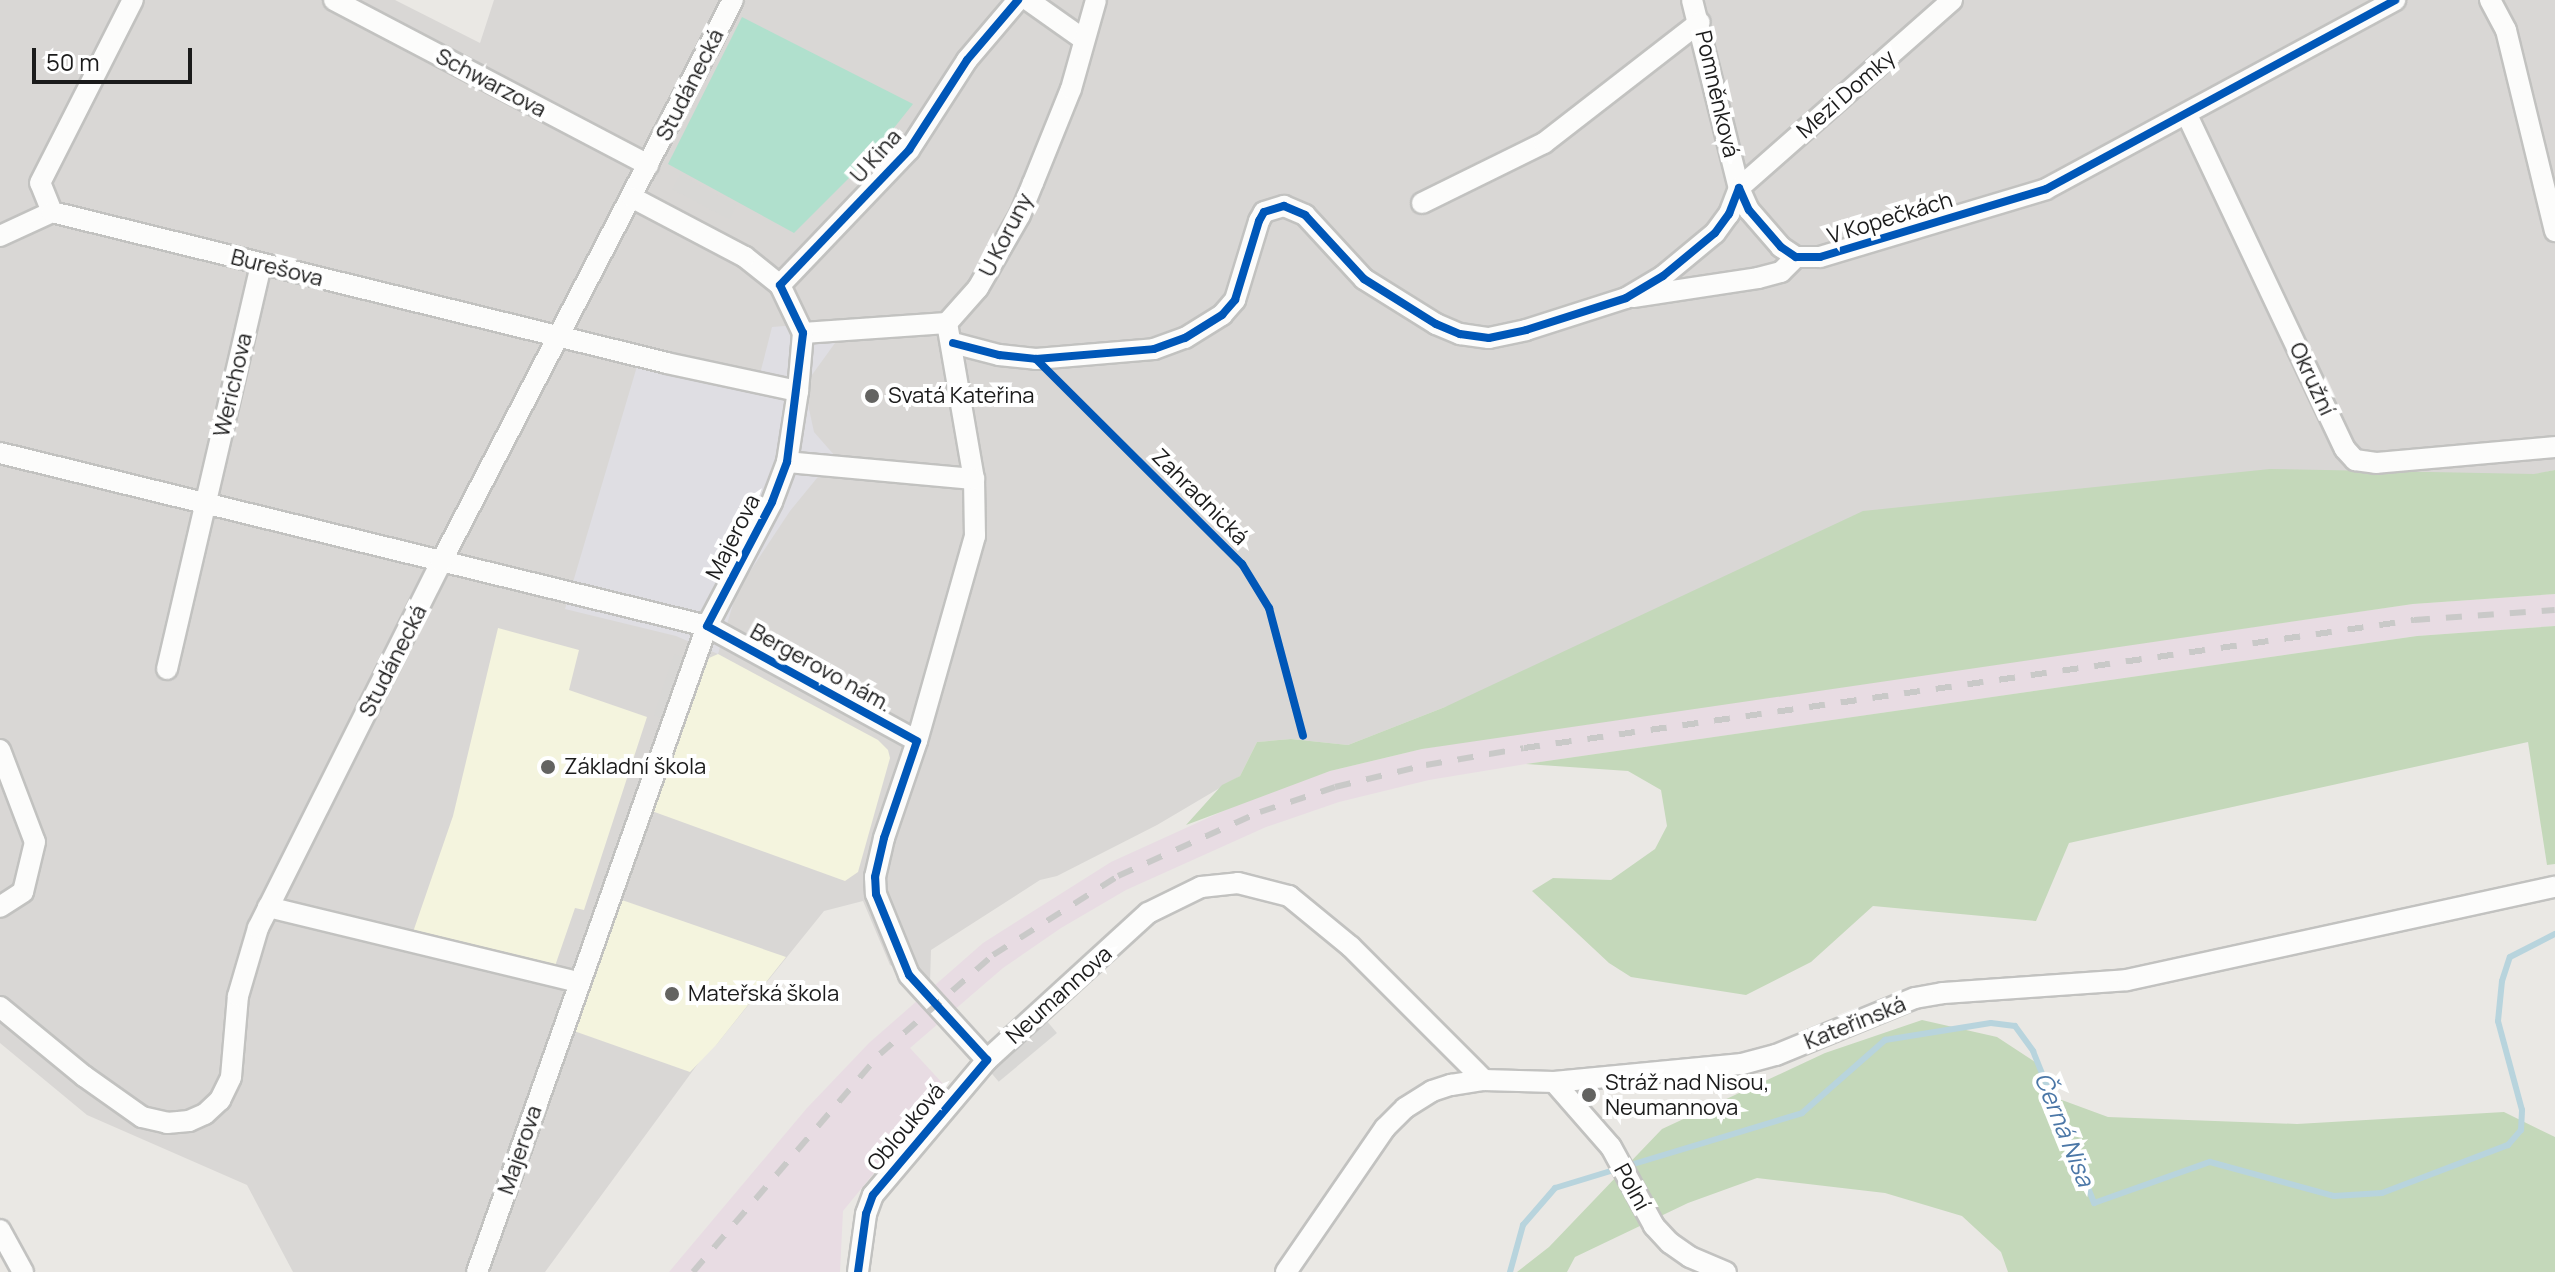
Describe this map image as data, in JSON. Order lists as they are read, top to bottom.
{
  "streets": {
    "street": [
      "Schwarzova",
      "Studánecká",
      "Pomněnková",
      "Mezi Domky",
      "U Kina",
      "V Kopečkách",
      "U Koruny",
      "Burešova",
      "Okružní",
      "Werichova",
      "Majerova",
      "Bergerovo nám.",
      "Neumannova",
      "Kateřinská",
      "Oblouková",
      "Polní"
    ],
    "cycle path": ["Zahradnická"]
  },
  "crossings": [
    ["Schwarzova", "Studánecká"],
    ["Studánecká", "Burešova"],
    ["Studánecká", "Bergerovo nám."],
    ["Pomněnková", "Mezi Domky"],
    ["Pomněnková", "V Kopečkách"],
    ["Mezi Domky", "V Kopečkách"],
    ["V Kopečkách", "U Koruny"],
    ["V Kopečkách", "Okružní"],
    ["V Kopečkách", "Neumannova"],
    ["U Koruny", "Neumannova"],
    ["Burešova", "Werichova"],
    ["Majerova", "Bergerovo nám."],
    ["Bergerovo nám.", "Neumannova"],
    ["Neumannova", "Kateřinská"],
    ["Neumannova", "Oblouková"],
    ["Kateřinská", "Polní"]
  ],
  "water": ["Černá Nisa"],
  "places": [
    "Svatá Kateřina",
    "Základní škola",
    "Mateřská škola",
    "Stráž nad Nisou, Neumannova"
  ],
  "scale_bar": "50 m"
}
